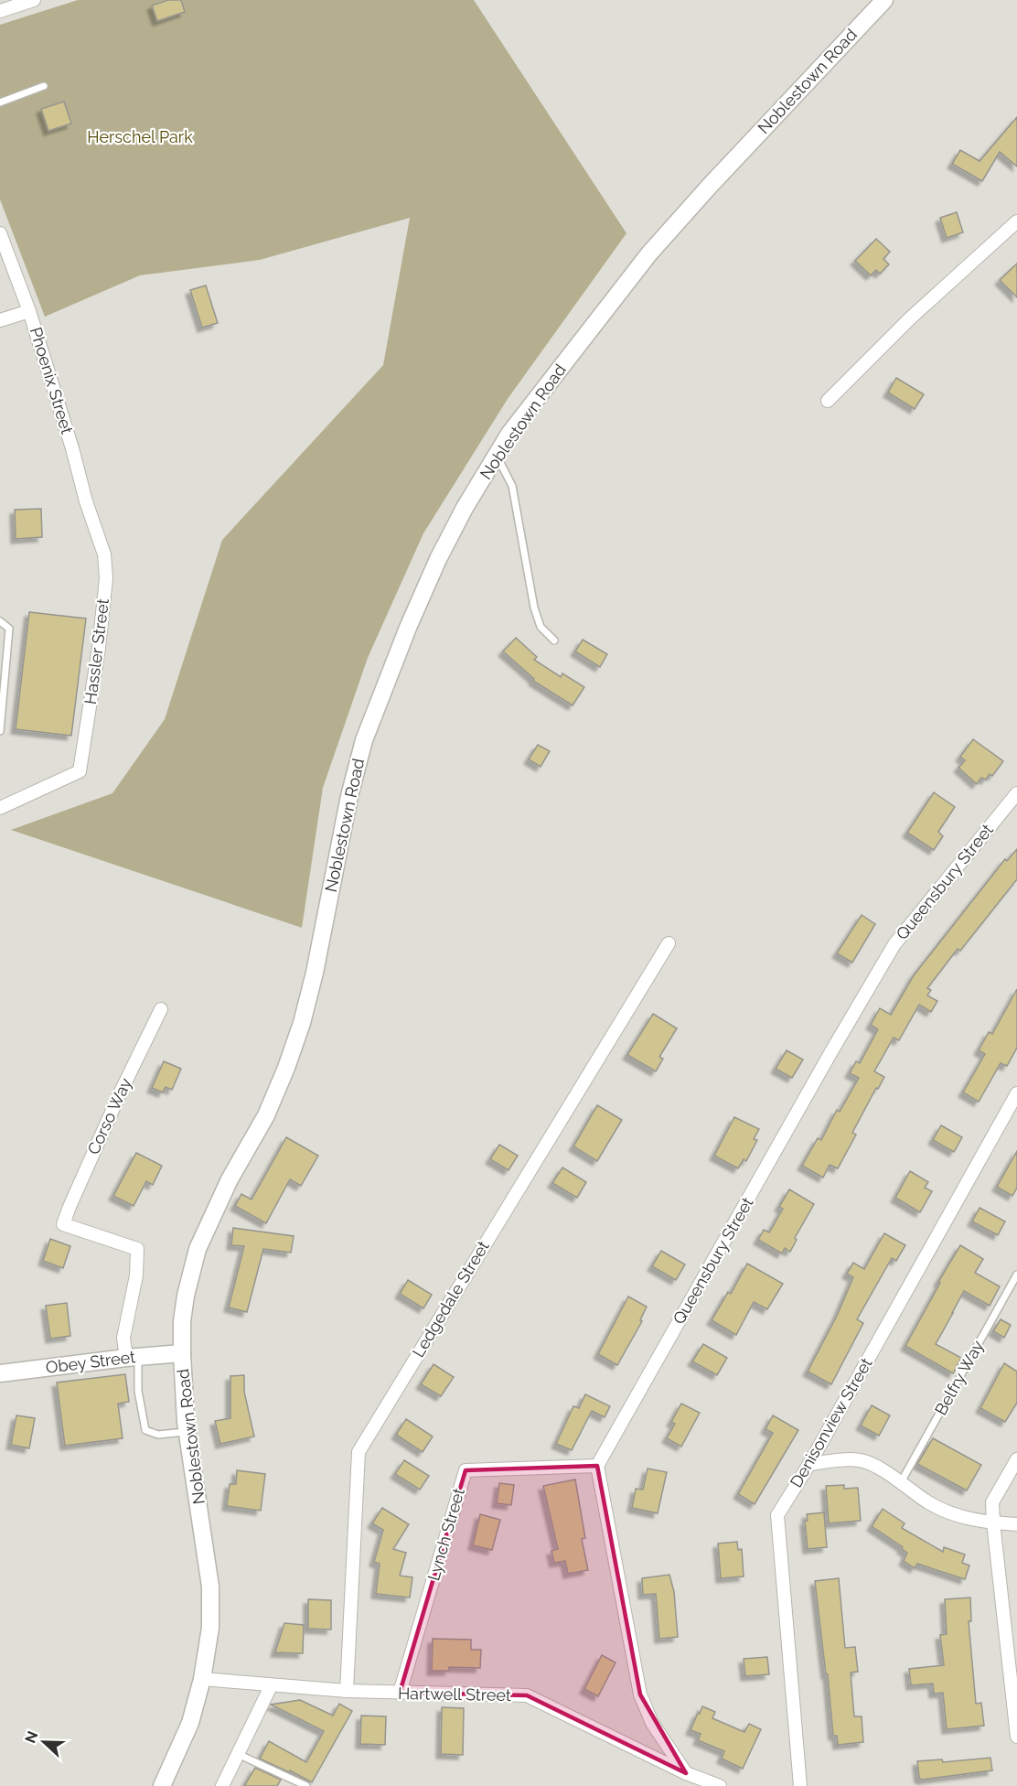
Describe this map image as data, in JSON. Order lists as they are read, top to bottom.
{
  "streets": {
    "main road": ["Noblestown Road", "Obey Street"],
    "street": [
      "Phoenix Street",
      "Hassler Street",
      "Queensbury Street",
      "Corso Way",
      "Ledgedale Street",
      "Denisonview Street",
      "Lynch Street",
      "Hartwell Street"
    ],
    "lane": ["Belfry Way"]
  },
  "crossings": [
    ["Noblestown Road", "Obey Street"],
    ["Noblestown Road", "Hartwell Street"],
    ["Phoenix Street", "Hassler Street"],
    ["Queensbury Street", "Lynch Street"],
    ["Corso Way", "Obey Street"],
    ["Ledgedale Street", "Hartwell Street"],
    ["Lynch Street", "Hartwell Street"]
  ],
  "parks": ["Herschel Park"],
  "north": "left"
}
